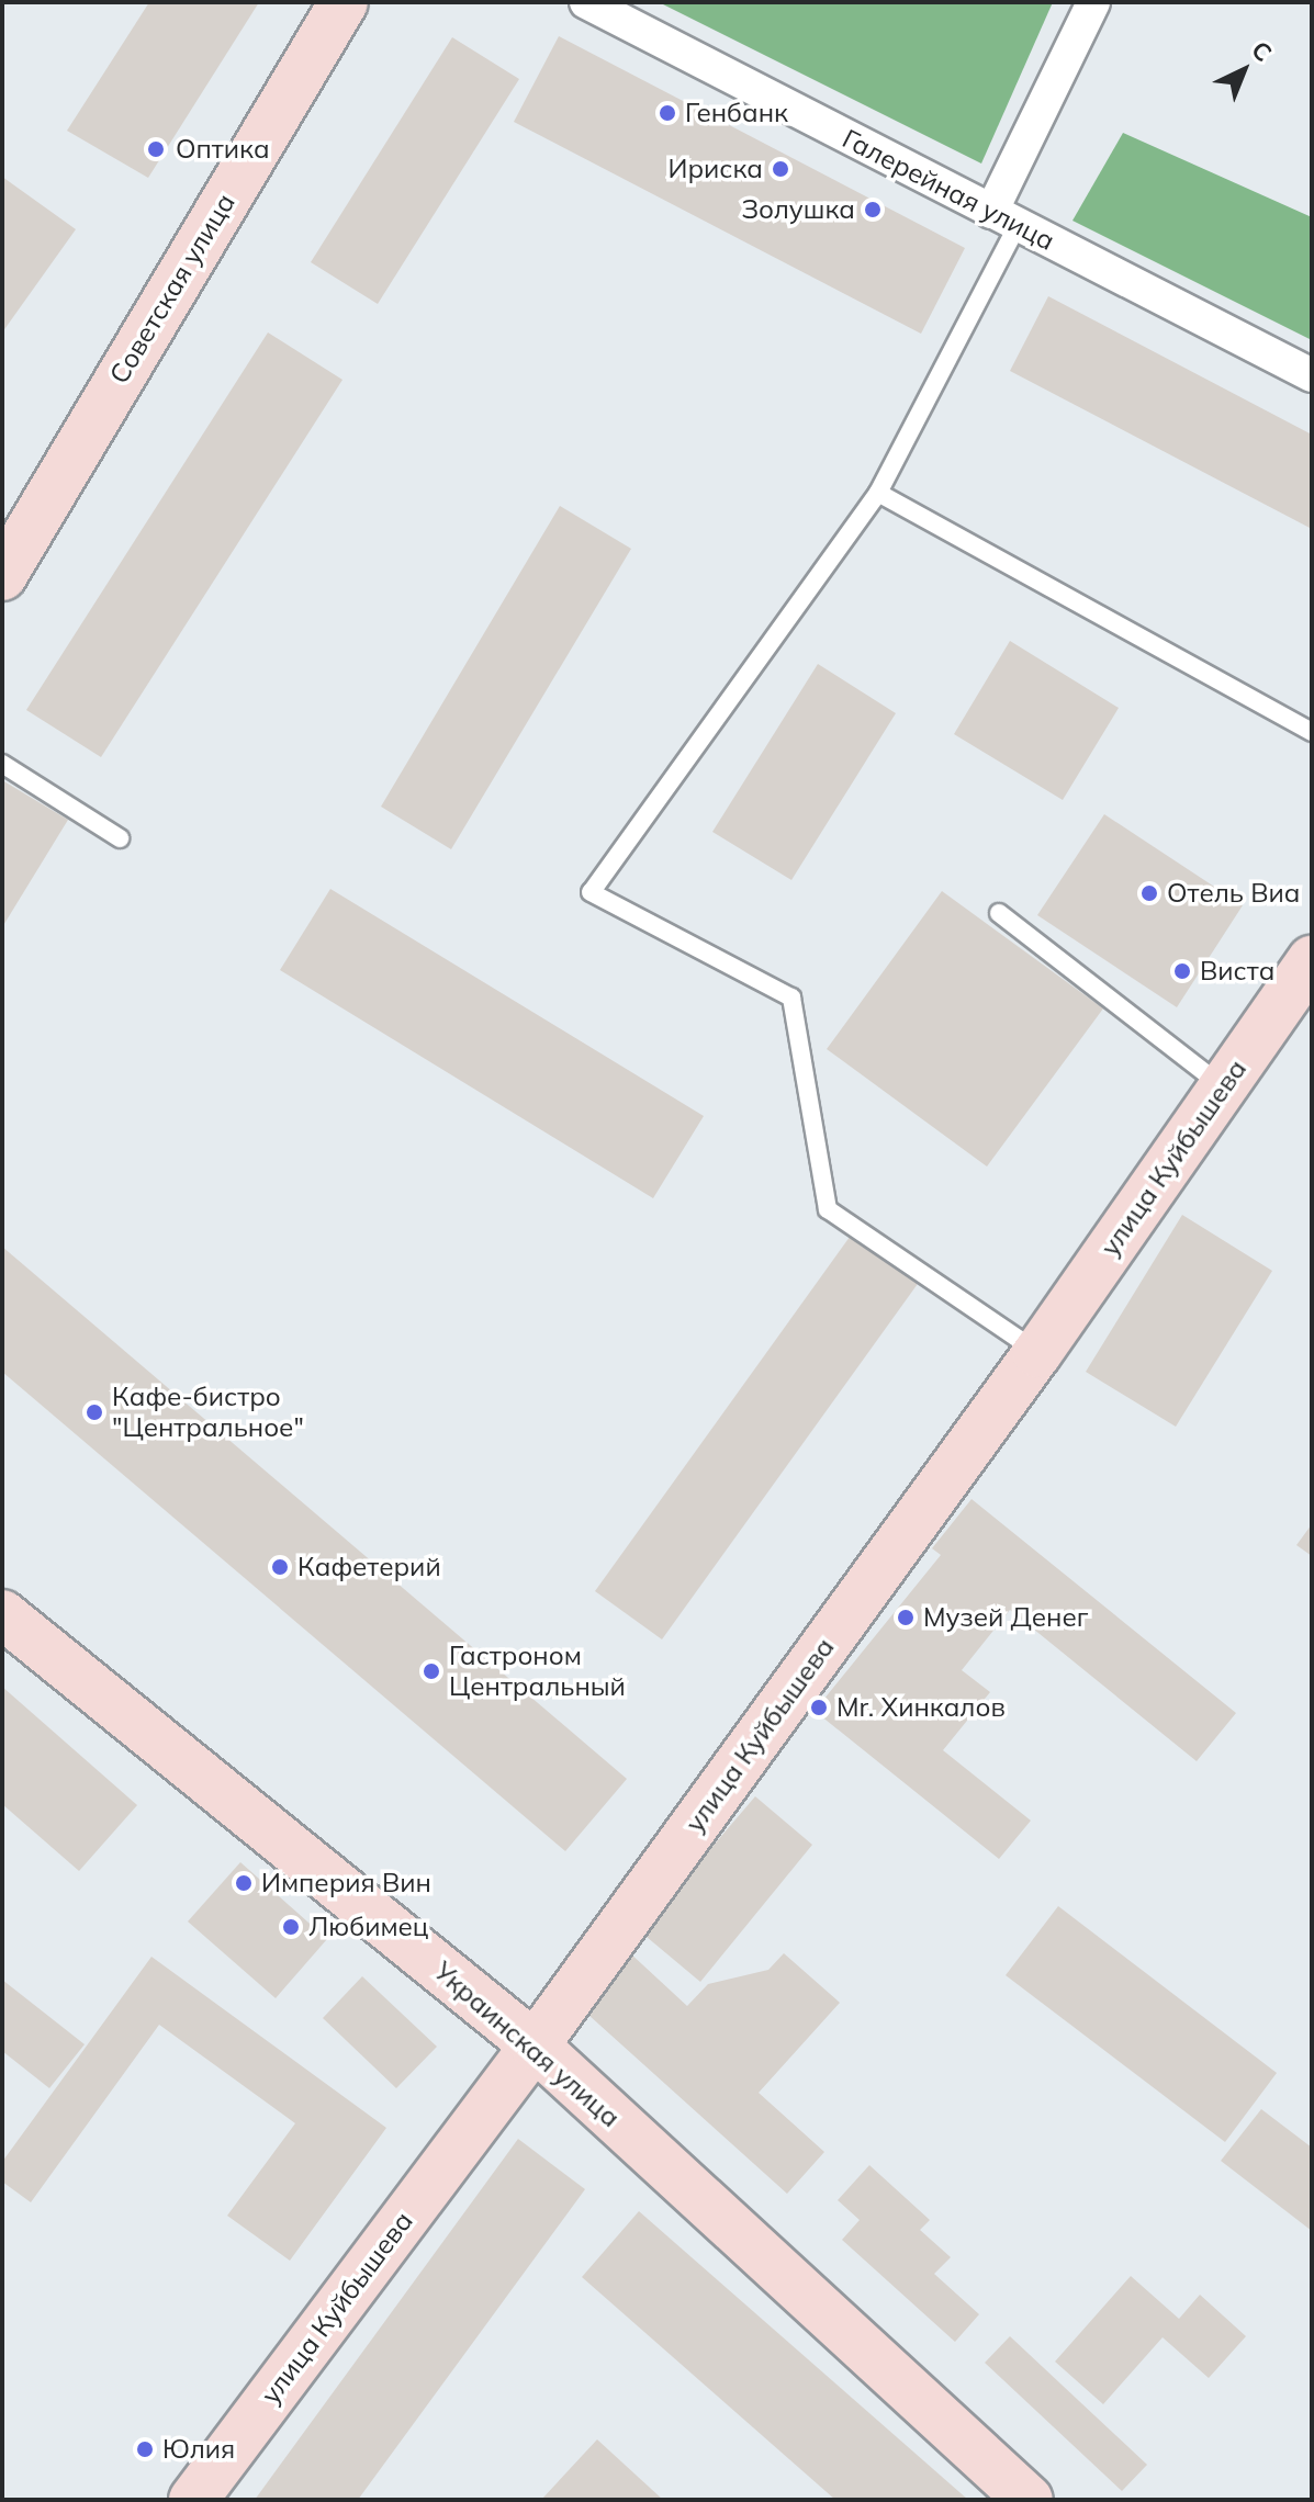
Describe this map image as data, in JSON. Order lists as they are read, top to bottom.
{
  "streets": {
    "main road": ["Советская улица", "улица Куйбышева", "Украинская улица"],
    "street": ["Галерейная улица"]
  },
  "crossings": [
    ["улица Куйбышева", "Украинская улица"]
  ],
  "places": [
    "Генбанк",
    "Оптика",
    "Ириска",
    "Золушка",
    "Отель Виа",
    "Виста",
    "Кафе‐бистро \"Центральное\"",
    "Кафетерий",
    "Музей Денег",
    "Гастроном Центральный",
    "Mr. Хинкалов",
    "Империя Вин",
    "Любимец",
    "Юлия"
  ],
  "north": "top right"
}
